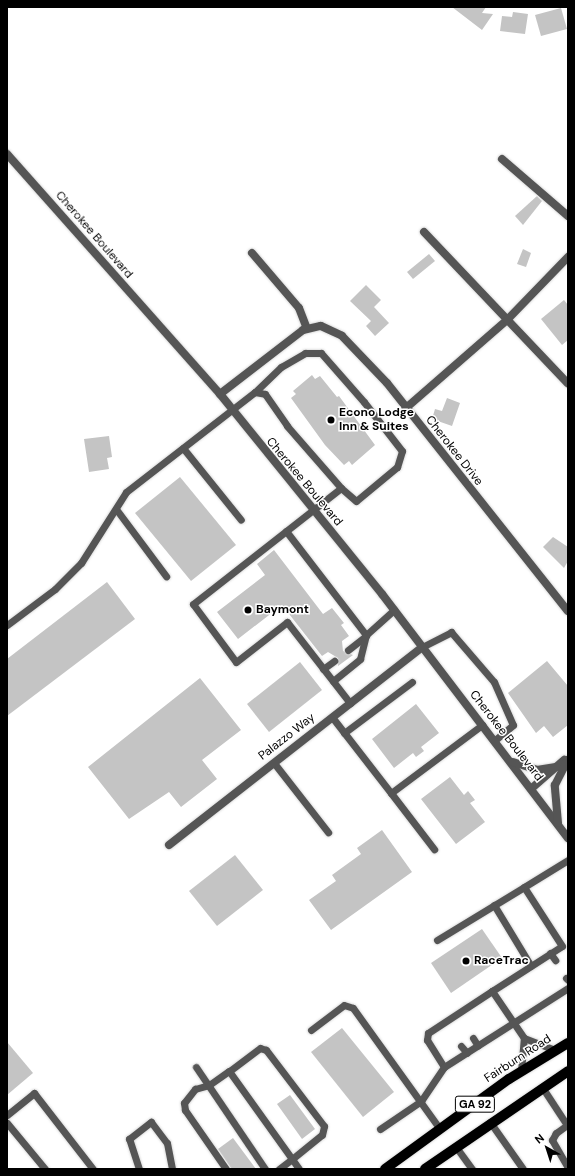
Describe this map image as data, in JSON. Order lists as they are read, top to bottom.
{
  "streets": {
    "main road": ["Fairburn Road", "GA 92"],
    "street": ["Cherokee Boulevard", "Cherokee Drive", "Palazzo Way"]
  },
  "crossings": [
    ["Cherokee Boulevard", "Palazzo Way"]
  ],
  "places": ["Econo Lodge Inn & Suites", "Baymont", "RaceTrac"],
  "north": "top left"
}
